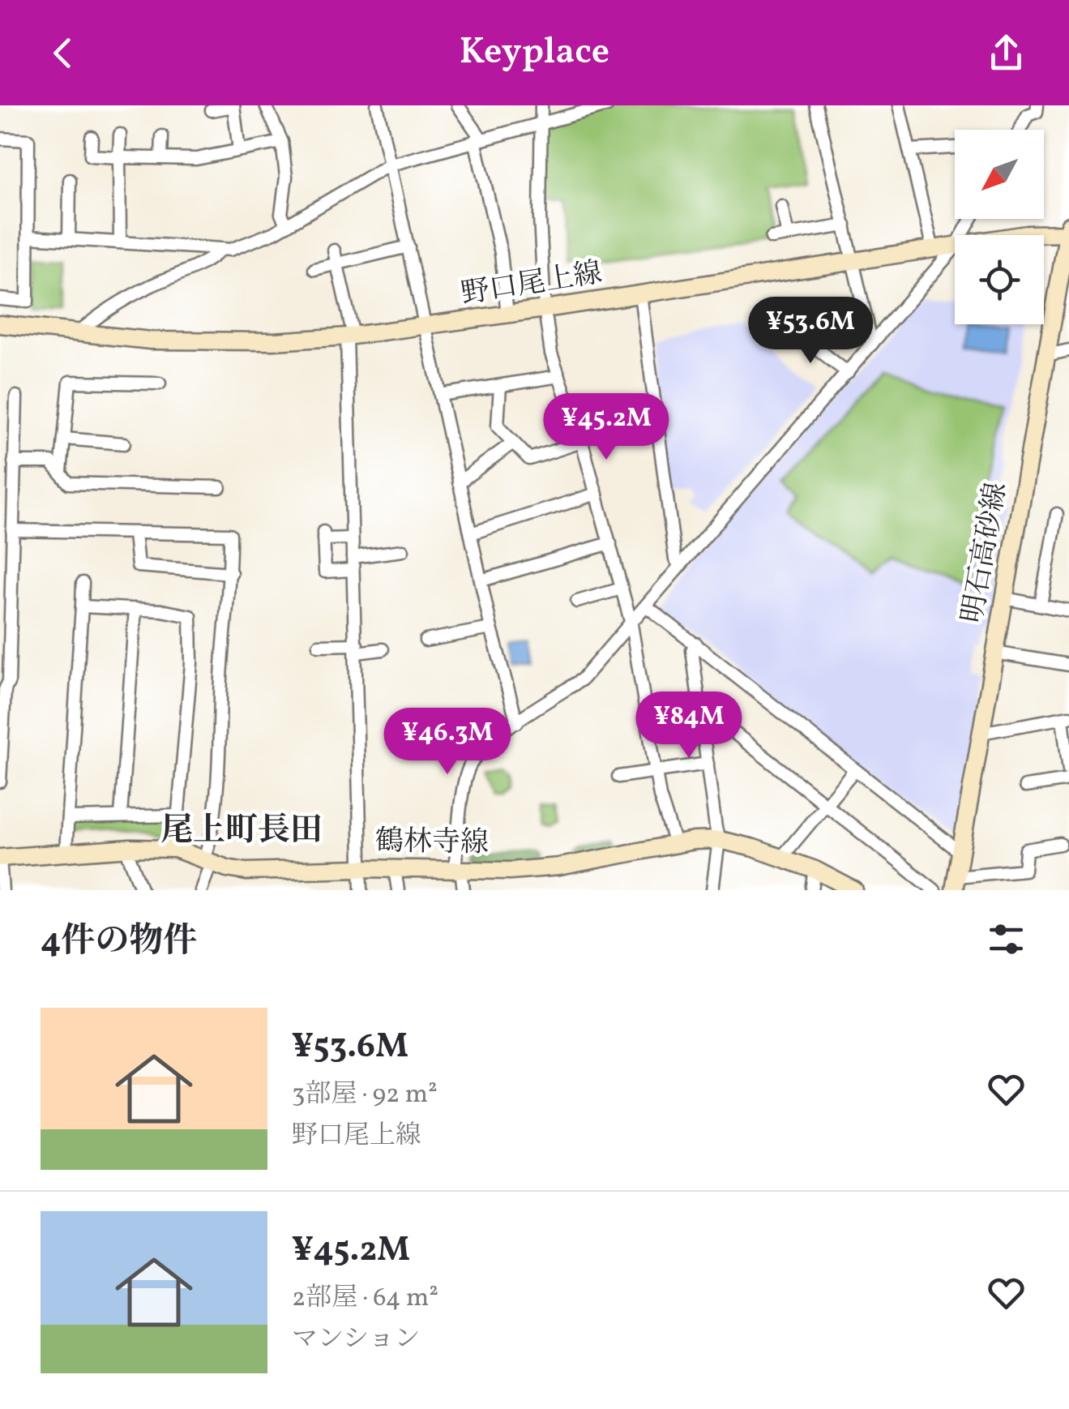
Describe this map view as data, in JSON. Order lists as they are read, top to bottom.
{
  "streets": {
    "main road": ["野口尾上線", "明石高砂線", "鶴林寺線"]
  },
  "crossings": [
    ["野口尾上線", "明石高砂線"]
  ],
  "districts": ["尾上町長田"],
  "north": "bottom left",
  "page": {
    "header": "Keyplace",
    "price": [
      "¥53.6M",
      "¥45.2M",
      "¥84M",
      "¥46.3M"
    ],
    "heading": "4件の物件",
    "list": [
      {
        "name": "¥53.6M",
        "note": "3部屋 · 92 m² · 野口尾上線"
      },
      {
        "name": "¥45.2M",
        "note": "2部屋 · 64 m² · マンション"
      }
    ]
  }
}
